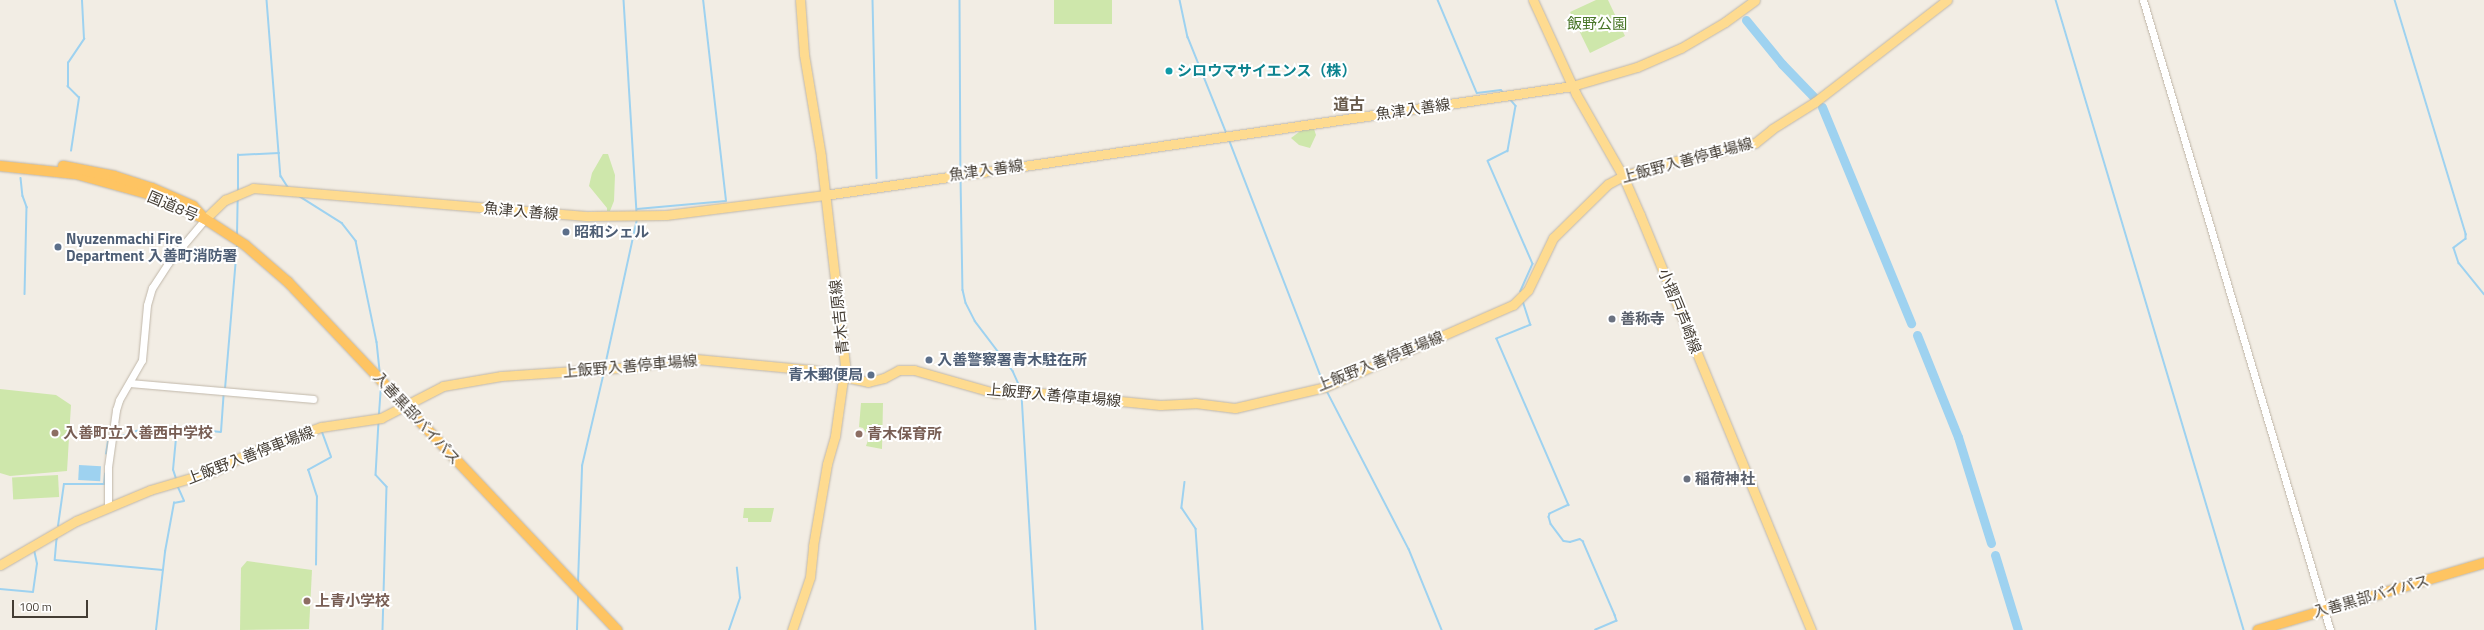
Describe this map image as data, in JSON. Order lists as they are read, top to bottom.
{
  "streets": {
    "highway": ["国道8号", "入善黒部バイパス"],
    "main road": [
      "魚津入善線",
      "上飯野入善停車場線",
      "小摺戸芦崎線",
      "青木吉原線"
    ]
  },
  "crossings": [
    ["魚津入善線", "国道8号"],
    ["魚津入善線", "小摺戸芦崎線"],
    ["魚津入善線", "青木吉原線"],
    ["魚津入善線", "入善黒部バイパス"],
    ["上飯野入善停車場線", "小摺戸芦崎線"],
    ["上飯野入善停車場線", "青木吉原線"],
    ["上飯野入善停車場線", "入善黒部バイパス"],
    ["国道8号", "入善黒部バイパス"]
  ],
  "districts": ["道古"],
  "parks": ["飯野公園"],
  "places": [
    "シロウマサイエンス（株）",
    "昭和シェル",
    "Nyuzenmachi Fire Department 入善町消防署",
    "善称寺",
    "入善警察署青木駐在所",
    "青木郵便局",
    "入善町立入善西中学校",
    "青木保育所",
    "稲荷神社",
    "上青小学校"
  ],
  "scale_bar": "100 m"
}
